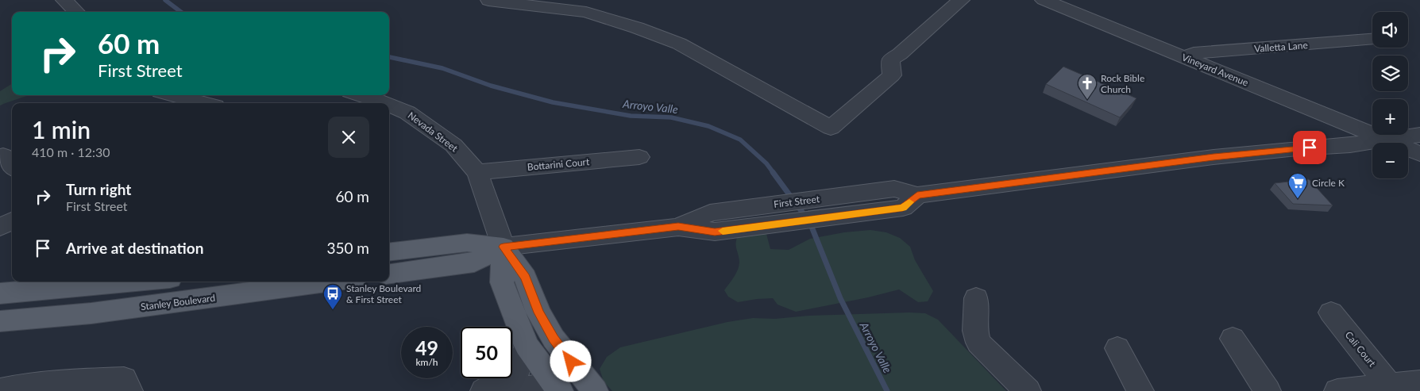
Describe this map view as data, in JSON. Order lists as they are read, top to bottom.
{
  "streets": {
    "main road": ["Stanley Boulevard"],
    "street": [
      "Valletta Lane",
      "Vineyard Avenue",
      "Nevada Street",
      "Bottarini Court",
      "First Street",
      "Cali Court"
    ]
  },
  "crossings": [
    ["Valletta Lane", "Vineyard Avenue"],
    ["Vineyard Avenue", "First Street"],
    ["Nevada Street", "Bottarini Court"],
    ["Nevada Street", "First Street"]
  ],
  "water": ["Arroyo Valle"],
  "places": {
    "church": ["Rock Bible Church"],
    "supermarket": ["Circle K"],
    "bus stop": ["Stanley Boulevard & First Street"]
  },
  "page": {
    "map_buttons": ["+", "−"],
    "turn": ["60 m", "First Street"],
    "heading": ["1 min", "410 m · 12:30"],
    "list": [
      {
        "name": "Turn right",
        "note": "First Street",
        "value": "60 m"
      },
      {
        "name": "Arrive at destination",
        "value": "350 m"
      }
    ],
    "speed": "49 km/h",
    "limit": "50"
  }
}
